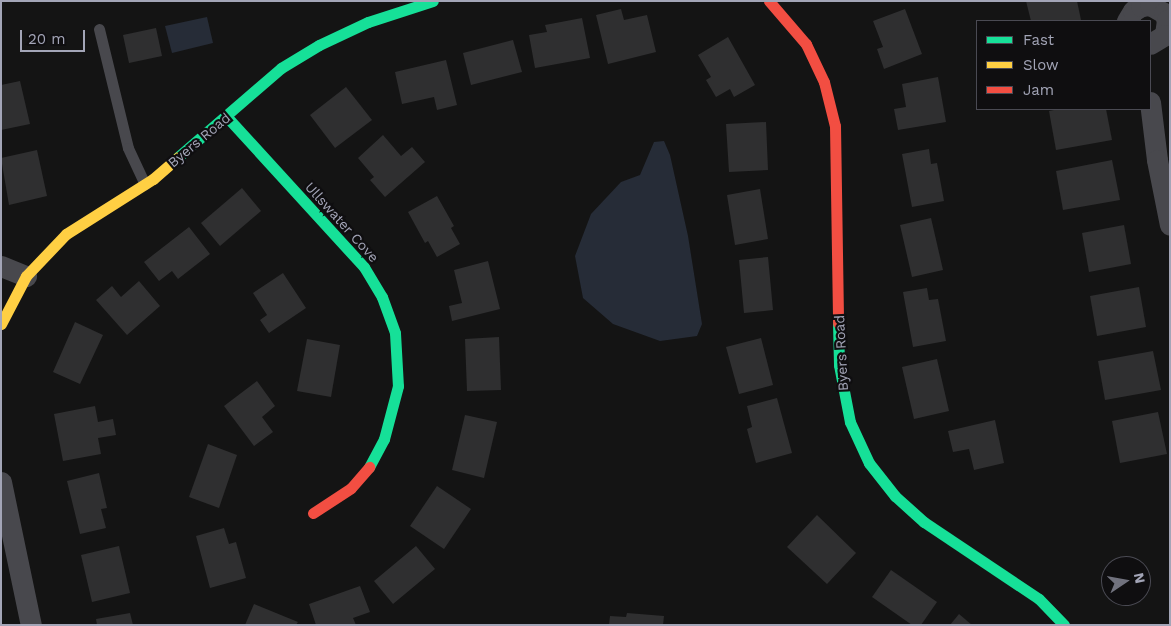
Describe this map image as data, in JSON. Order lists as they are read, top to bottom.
{
  "streets": {
    "street": ["Byers Road", "Ullswater Cove"]
  },
  "crossings": [
    ["Byers Road", "Ullswater Cove"]
  ],
  "legend": ["Fast", "Slow", "Jam"],
  "scale_bar": "20 m",
  "north": "right"
}
